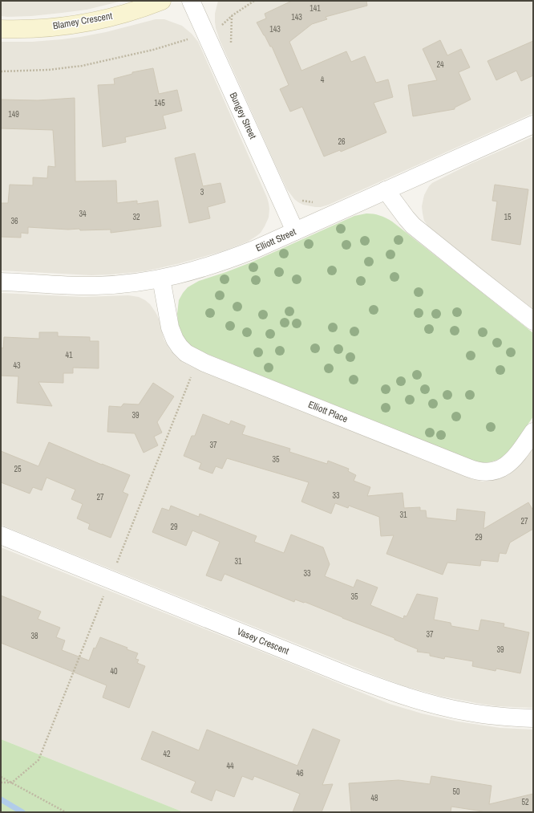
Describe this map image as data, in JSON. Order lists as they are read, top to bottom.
{
  "streets": {
    "street": [
      "Blamey Crescent",
      "Bungey Street",
      "Elliott Street",
      "Elliott Place",
      "Vasey Crescent"
    ]
  },
  "crossings": [
    ["Bungey Street", "Elliott Street"],
    ["Elliott Street", "Elliott Place"]
  ],
  "house_numbers": [
    "141",
    "143",
    "143",
    "24",
    "4",
    "145",
    "149",
    "26",
    "3",
    "34",
    "32",
    "15",
    "36",
    "41",
    "43",
    "39",
    "37",
    "35",
    "25",
    "33",
    "27",
    "31",
    "27",
    "29",
    "29",
    "31",
    "33",
    "35",
    "37",
    "38",
    "39",
    "40",
    "42",
    "44",
    "46",
    "50",
    "48",
    "52"
  ]
}
